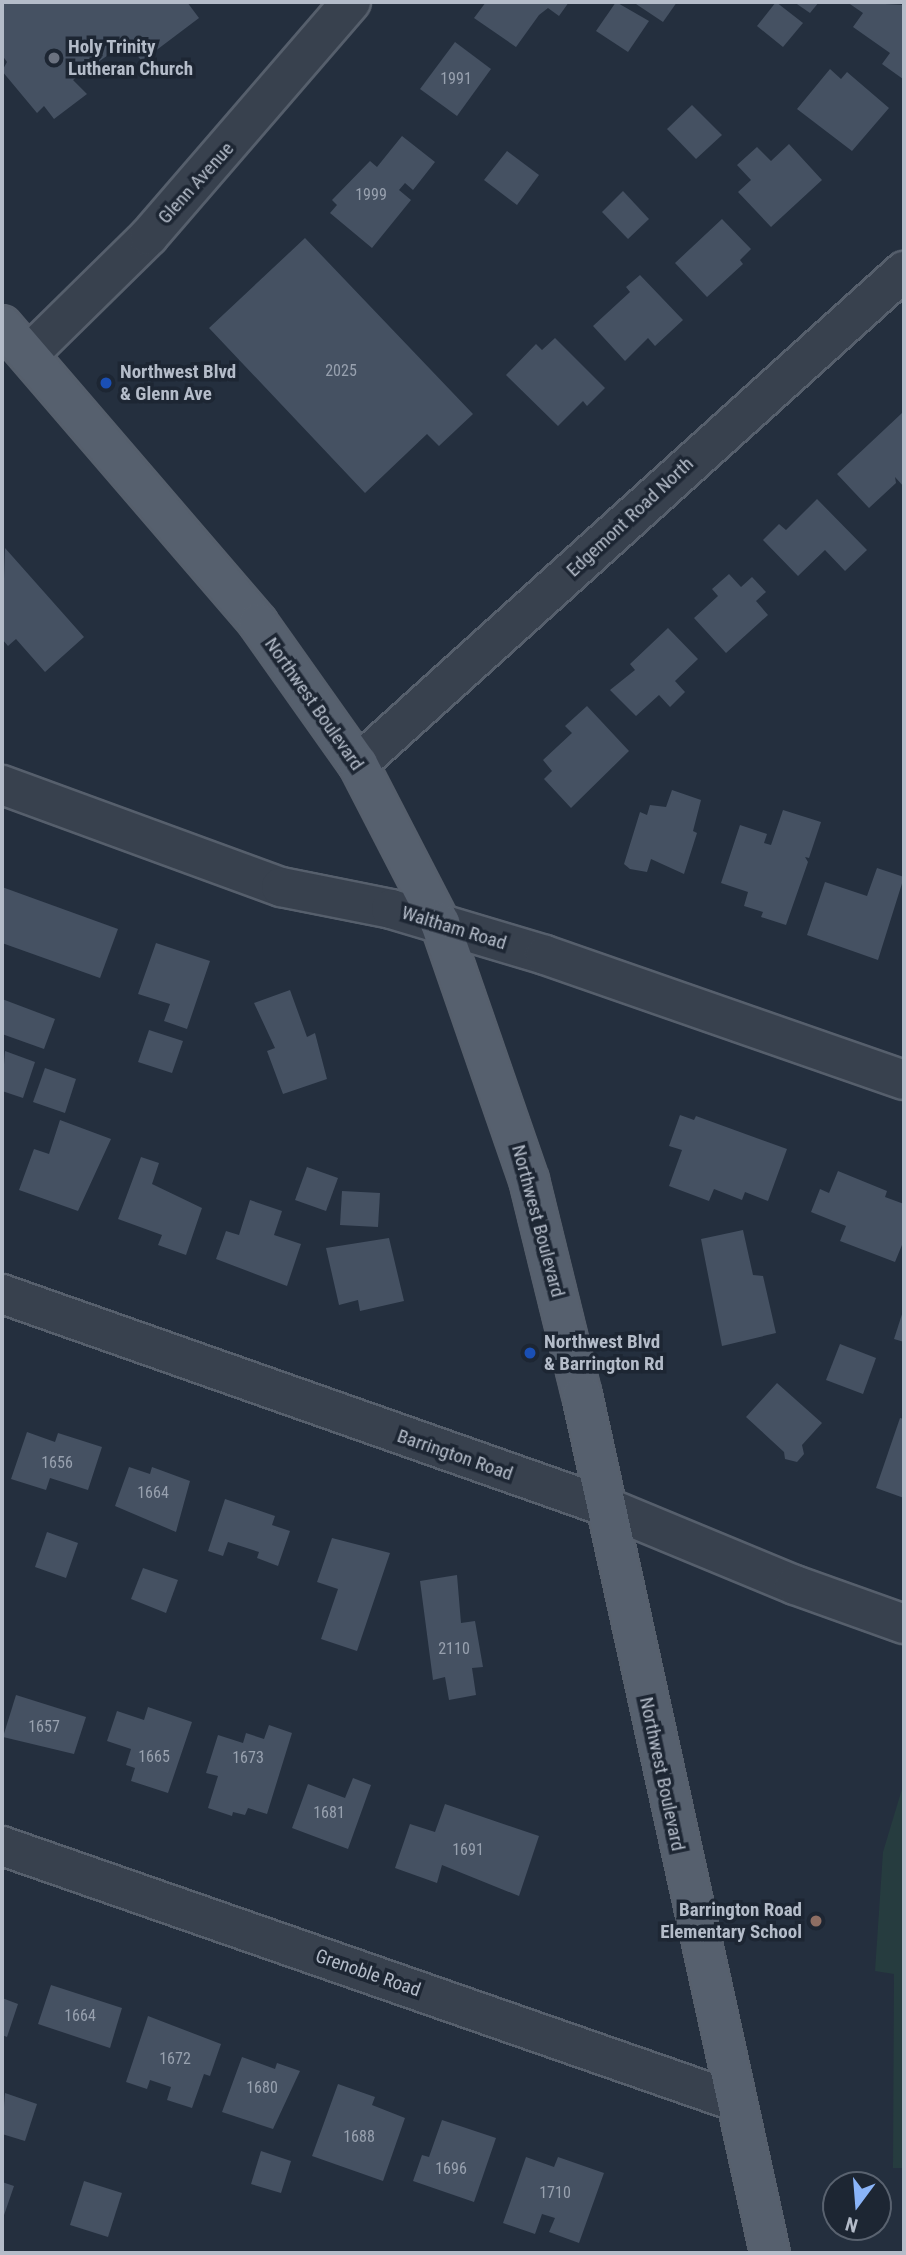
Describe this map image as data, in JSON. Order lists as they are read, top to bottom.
{
  "streets": {
    "main road": ["Northwest Boulevard"],
    "street": [
      "Glenn Avenue",
      "Edgemont Road North",
      "Waltham Road",
      "Barrington Road",
      "Grenoble Road"
    ]
  },
  "crossings": [
    ["Glenn Avenue", "Northwest Boulevard"],
    ["Edgemont Road North", "Northwest Boulevard"],
    ["Northwest Boulevard", "Waltham Road"],
    ["Northwest Boulevard", "Barrington Road"],
    ["Northwest Boulevard", "Grenoble Road"]
  ],
  "places": [
    "Holy Trinity Lutheran Church",
    "Northwest Blvd & Glenn Ave",
    "Northwest Blvd & Barrington Rd",
    "Barrington Road Elementary School"
  ],
  "house_numbers": [
    "1991",
    "1999",
    "2025",
    "1656",
    "1664",
    "2110",
    "1657",
    "1665",
    "1673",
    "1681",
    "1691",
    "1664",
    "1672",
    "1680",
    "1688",
    "1696",
    "1710"
  ],
  "north": "bottom"
}
